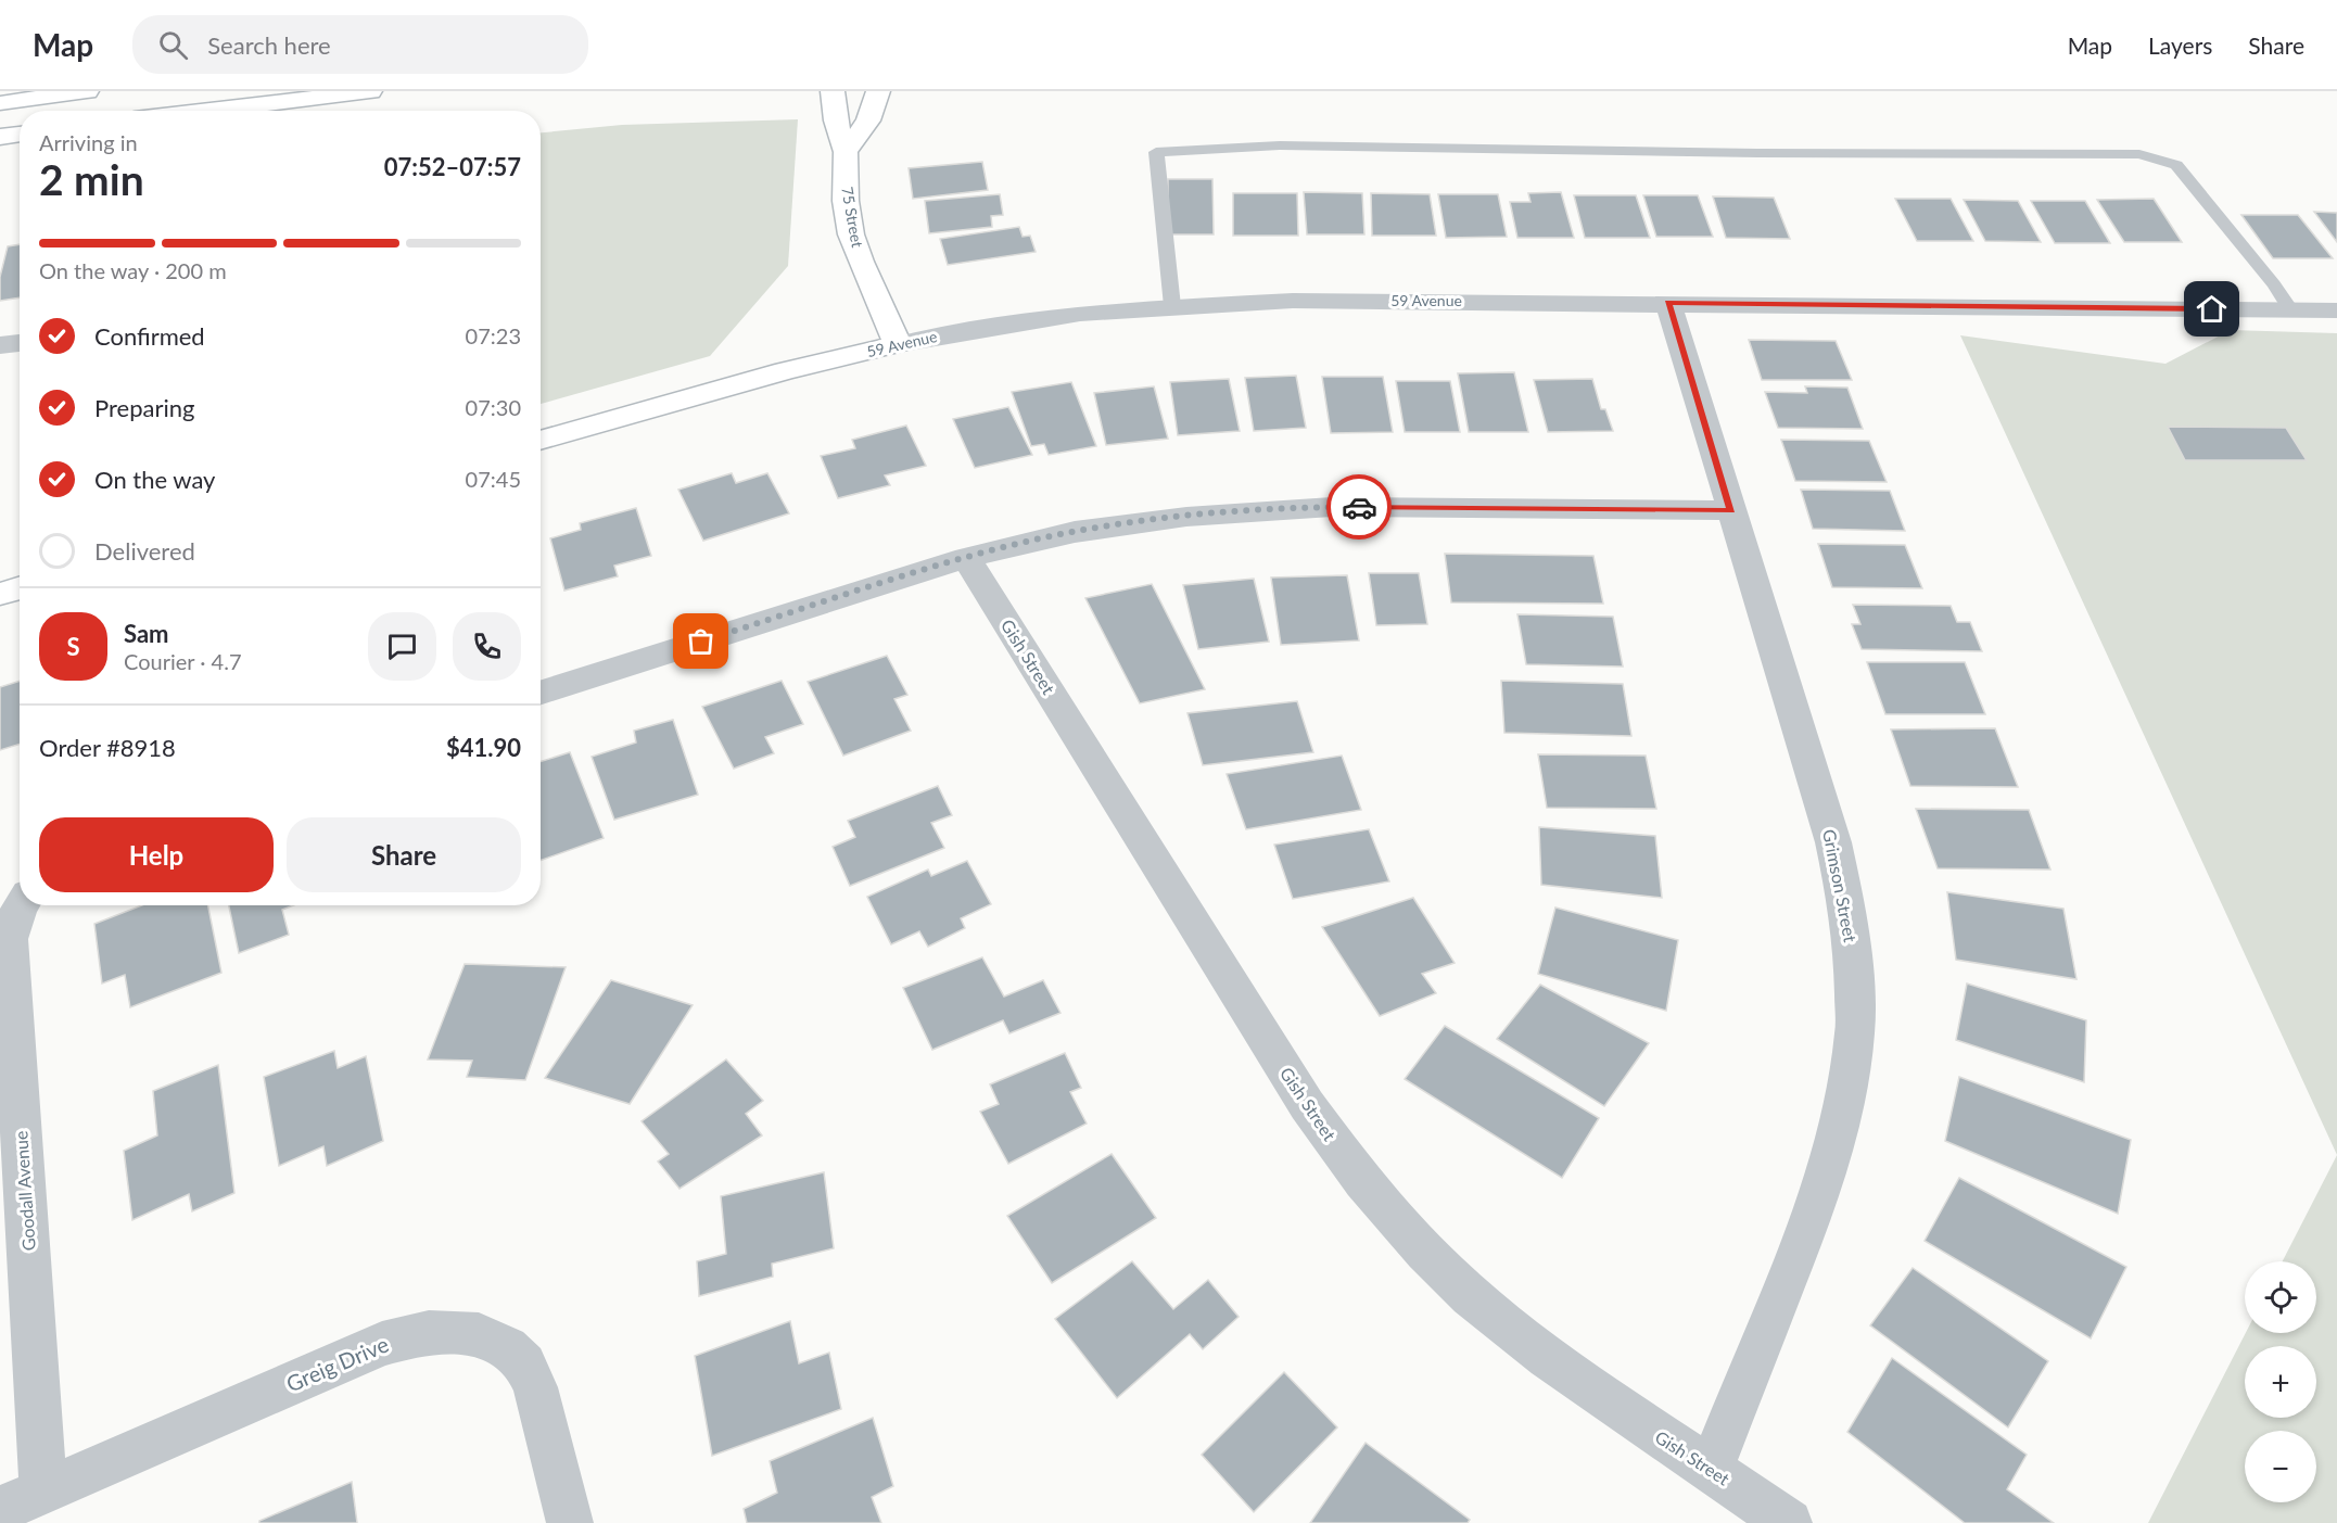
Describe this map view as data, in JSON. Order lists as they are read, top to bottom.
{
  "streets": {
    "street": [
      "75 Street",
      "59 Avenue",
      "Gish Street",
      "Grimson Street",
      "Goodall Avenue",
      "Greig Drive"
    ]
  },
  "crossings": [
    ["75 Street", "59 Avenue"],
    ["59 Avenue", "Grimson Street"],
    ["Gish Street", "Grimson Street"],
    ["Goodall Avenue", "Greig Drive"]
  ],
  "page": {
    "header": "Map",
    "search": "Search here",
    "nav": ["Map", "Layers", "Share"],
    "heading": ["2 min", "Arriving in", "07:52–07:57"],
    "panel": [
      "Sam",
      "Courier · 4.7",
      "Order #8918",
      "$41.90"
    ],
    "bar": "On the way · 200 m",
    "list": [
      ["Confirmed", "07:23"],
      ["Preparing", "07:30"],
      ["On the way", "07:45"],
      "Delivered"
    ],
    "round": "S",
    "buttons": ["Help", "Share"],
    "map_buttons": ["+", "−"]
  }
}
